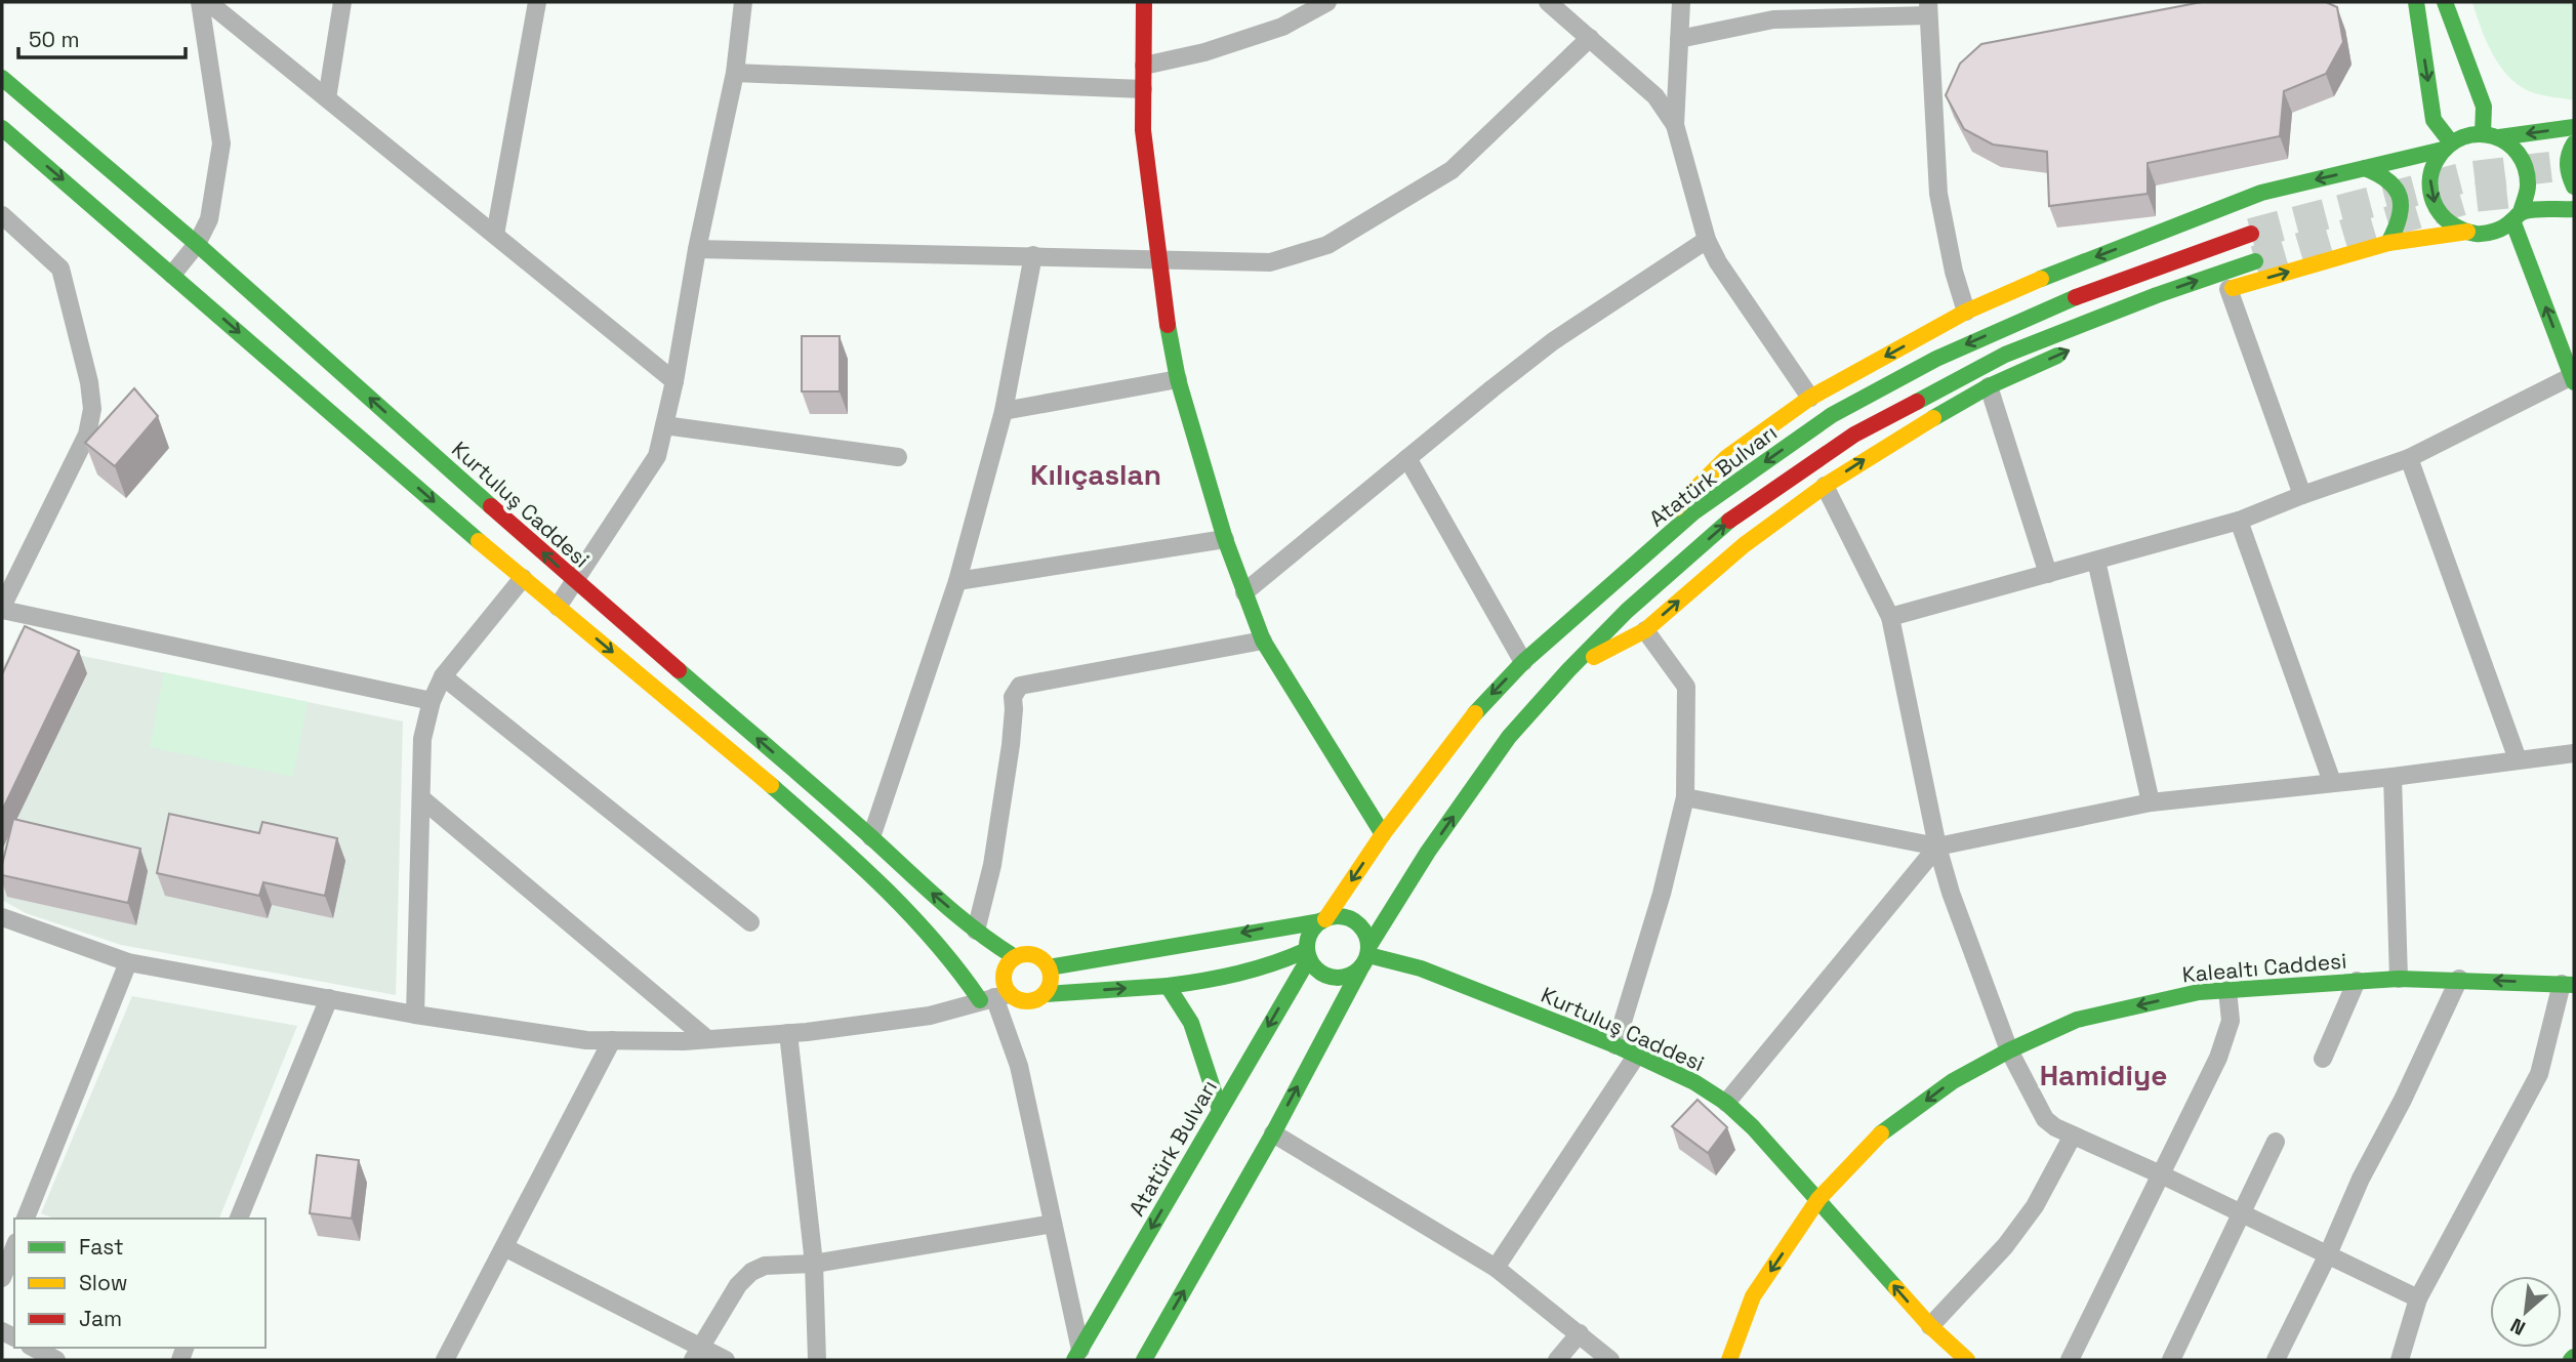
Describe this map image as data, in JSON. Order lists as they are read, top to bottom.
{
  "streets": {
    "main road": ["Atatürk Bulvarı", "Kurtuluş Caddesi", "Kalealtı Caddesi"]
  },
  "crossings": [
    ["Atatürk Bulvarı", "Kurtuluş Caddesi"],
    ["Kurtuluş Caddesi", "Kalealtı Caddesi"]
  ],
  "one_way": ["Kalealtı Caddesi"],
  "districts": ["Kılıçaslan", "Hamidiye"],
  "legend": ["Fast", "Slow", "Jam"],
  "scale_bar": "50 m",
  "north": "bottom left"
}
